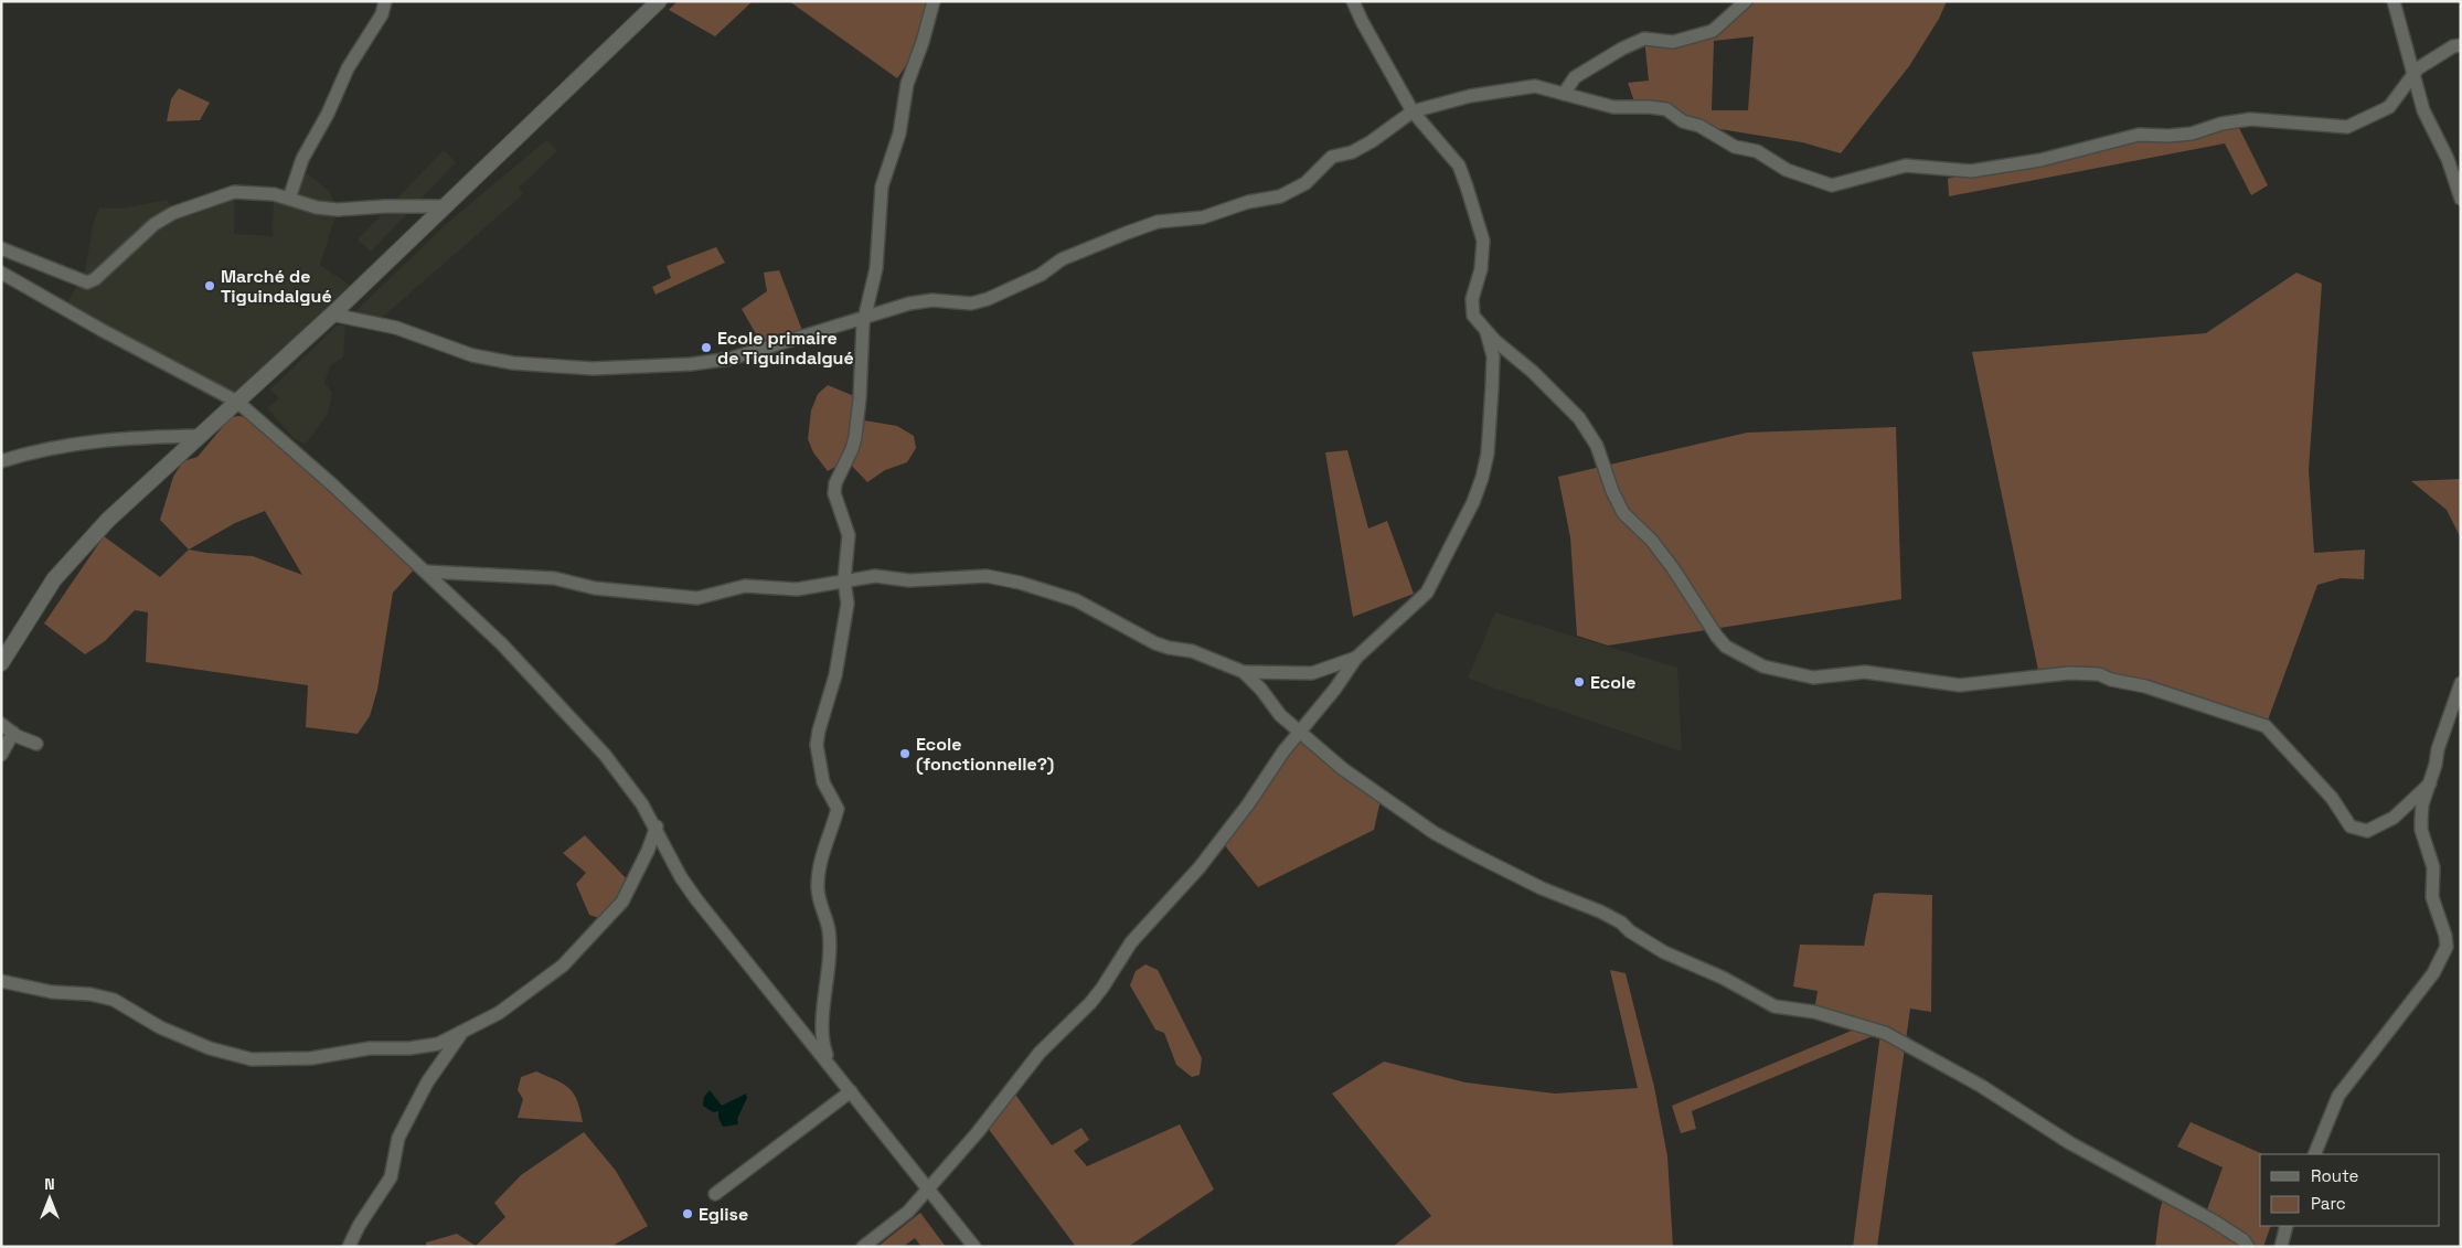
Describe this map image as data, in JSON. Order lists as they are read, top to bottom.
{
  "places": [
    "Marché de Tiguindalgué",
    "Ecole primaire de Tiguindalgué",
    "Ecole",
    "Ecole (fonctionnelle?)",
    "Eglise"
  ],
  "legend": ["Route", "Parc"],
  "north": "top"
}
